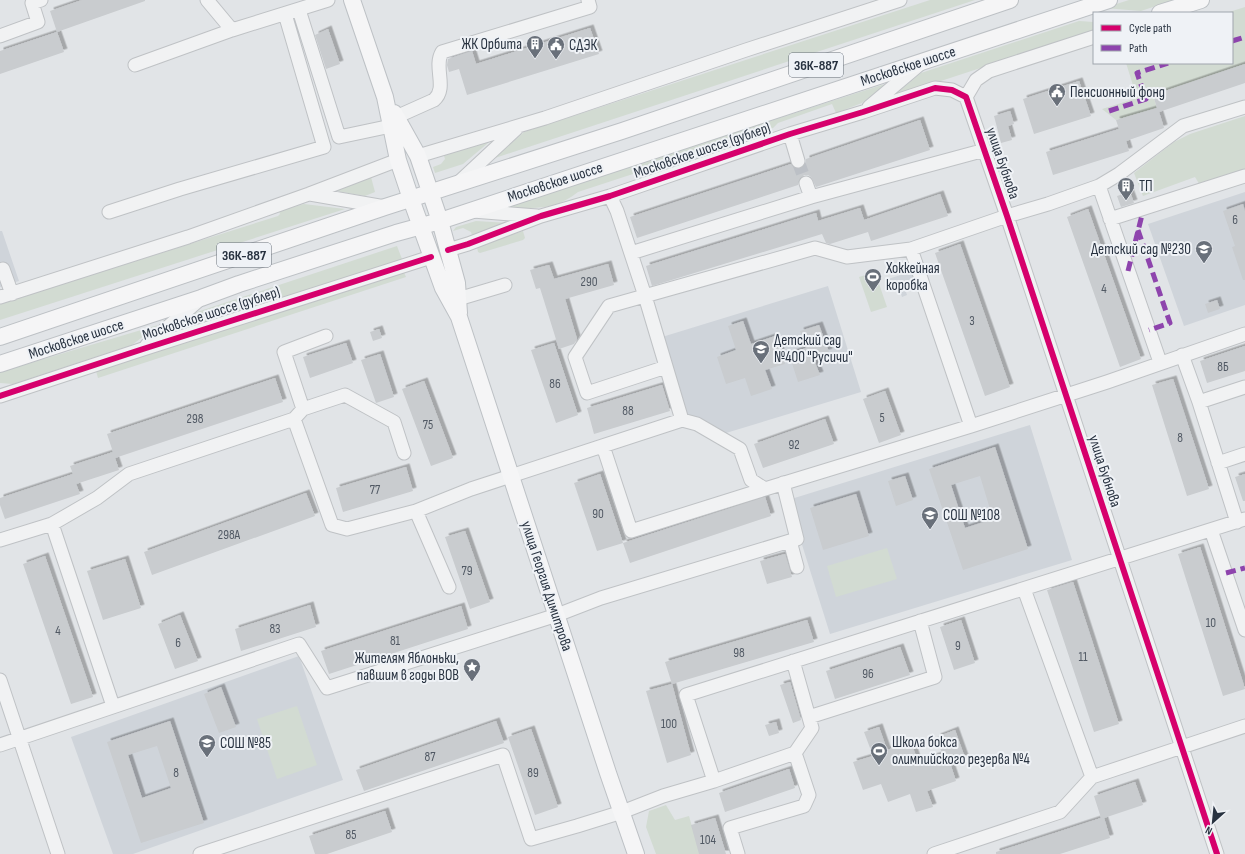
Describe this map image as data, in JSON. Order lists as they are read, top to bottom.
{
  "streets": {
    "main road": ["36К-887", "Московское шоссе", "улица Георгия Димитрова"],
    "street": ["Московское шоссе (дублер)", "улица Бубнова"]
  },
  "crossings": [
    ["Московское шоссе", "улица Георгия Димитрова"],
    ["Московское шоссе (дублер)", "улица Бубнова"],
    ["Московское шоссе (дублер)", "улица Георгия Димитрова"]
  ],
  "places": {
    "building": ["ЖК Орбита", "ТП"],
    "public building": ["СДЭК", "Пенсионный фонд"],
    "school or university": [
      "Детский сад №230",
      "Детский сад №400 \"Русичи\"",
      "СОШ №108",
      "СОШ №85"
    ],
    "sports": ["Хоккейная коробка", "Школа бокса олимпийского резерва №4"],
    "place": ["Жителям Яблоньки, павшим в годы ВОВ"]
  },
  "house_numbers": [
    "6",
    "290",
    "4",
    "3",
    "8Б",
    "86",
    "88",
    "5",
    "298",
    "75",
    "8",
    "92",
    "77",
    "90",
    "298А",
    "79",
    "10",
    "83",
    "4",
    "81",
    "6",
    "9",
    "98",
    "11",
    "96",
    "100",
    "87",
    "8",
    "89",
    "85",
    "104"
  ],
  "legend": ["Cycle path", "Path"],
  "north": "bottom left"
}
